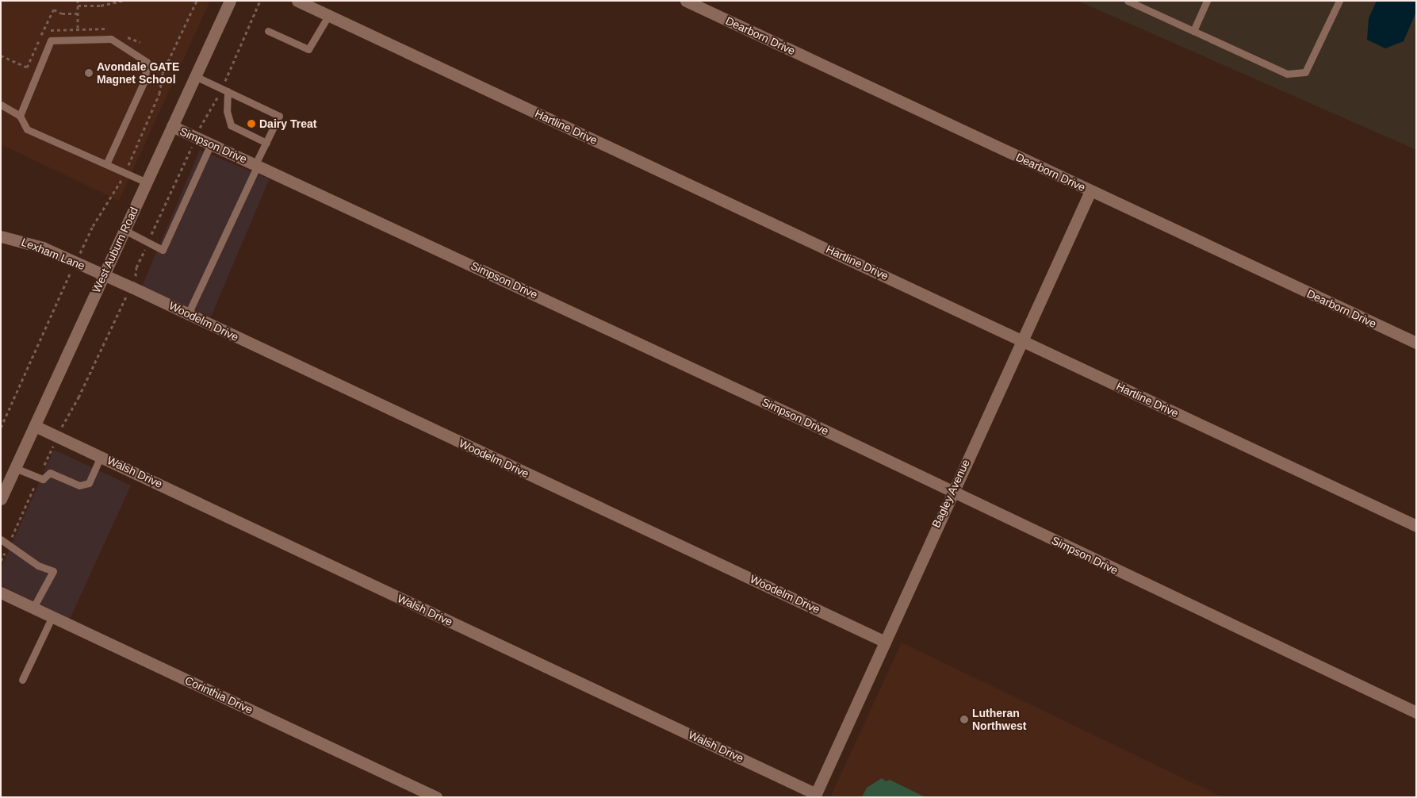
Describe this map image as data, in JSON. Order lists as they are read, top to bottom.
{
  "streets": {
    "street": [
      "Dearborn Drive",
      "Hartline Drive",
      "Simpson Drive",
      "West Auburn Road",
      "Lexham Lane",
      "Woodelm Drive",
      "Walsh Drive",
      "Bagley Avenue",
      "Corinthia Drive"
    ]
  },
  "crossings": [
    ["Dearborn Drive", "Bagley Avenue"],
    ["Hartline Drive", "Bagley Avenue"],
    ["Simpson Drive", "West Auburn Road"],
    ["Simpson Drive", "Bagley Avenue"],
    ["West Auburn Road", "Lexham Lane"],
    ["West Auburn Road", "Woodelm Drive"],
    ["West Auburn Road", "Walsh Drive"],
    ["Lexham Lane", "Woodelm Drive"],
    ["Woodelm Drive", "Bagley Avenue"],
    ["Walsh Drive", "Bagley Avenue"]
  ],
  "places": ["Avondale GATE Magnet School", "Dairy Treat", "Lutheran Northwest"]
}
